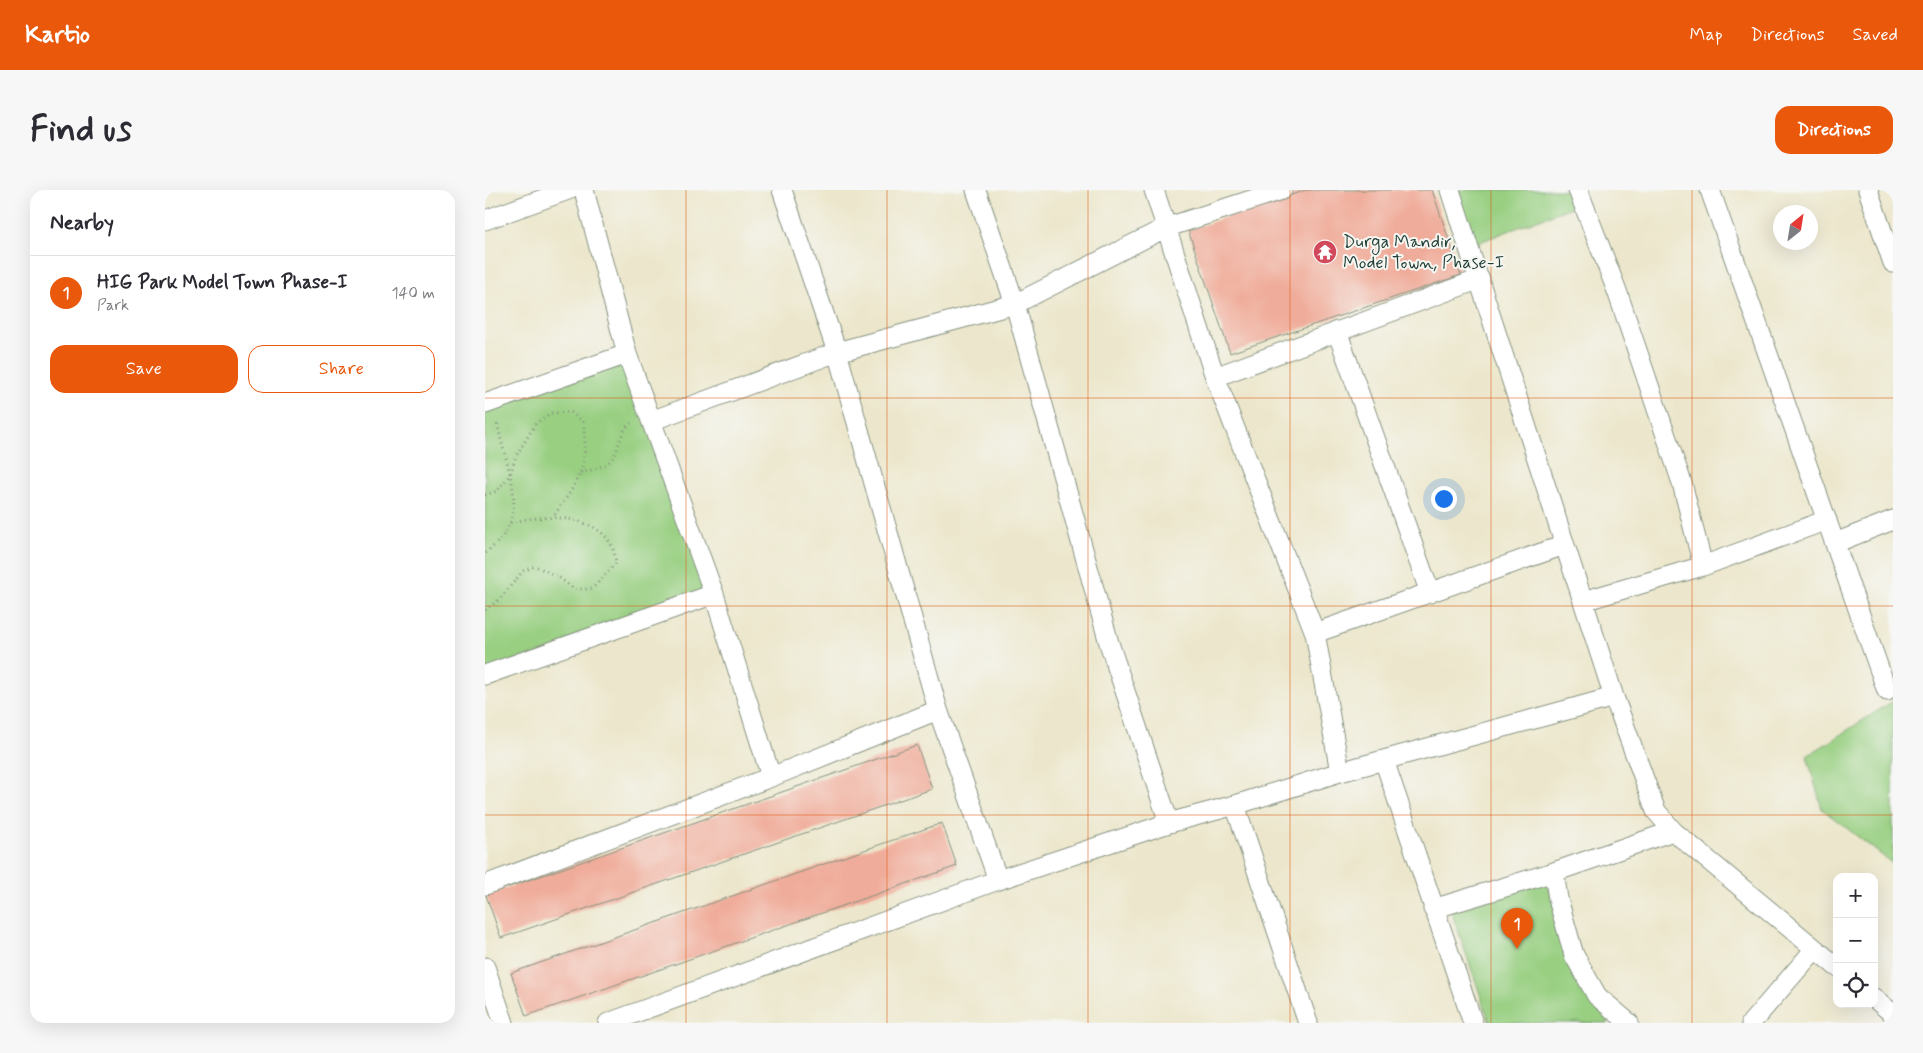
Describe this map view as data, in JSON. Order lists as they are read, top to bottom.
{
  "places": {
    "temple": ["Durga Mandir, Model Town, Phase-I"]
  },
  "north": "top right",
  "page": {
    "header": "Kartio",
    "nav": ["Map", "Directions", "Saved"],
    "buttons": [
      "Directions",
      ["Save", "Share"]
    ],
    "title": "Find us",
    "heading": "Nearby",
    "list": [
      {
        "mark": "1",
        "name": "HIG Park Model Town Phase-I",
        "note": "Park",
        "value": "140 m"
      }
    ],
    "map_buttons": ["+", "−"],
    "pins": "1"
  }
}
